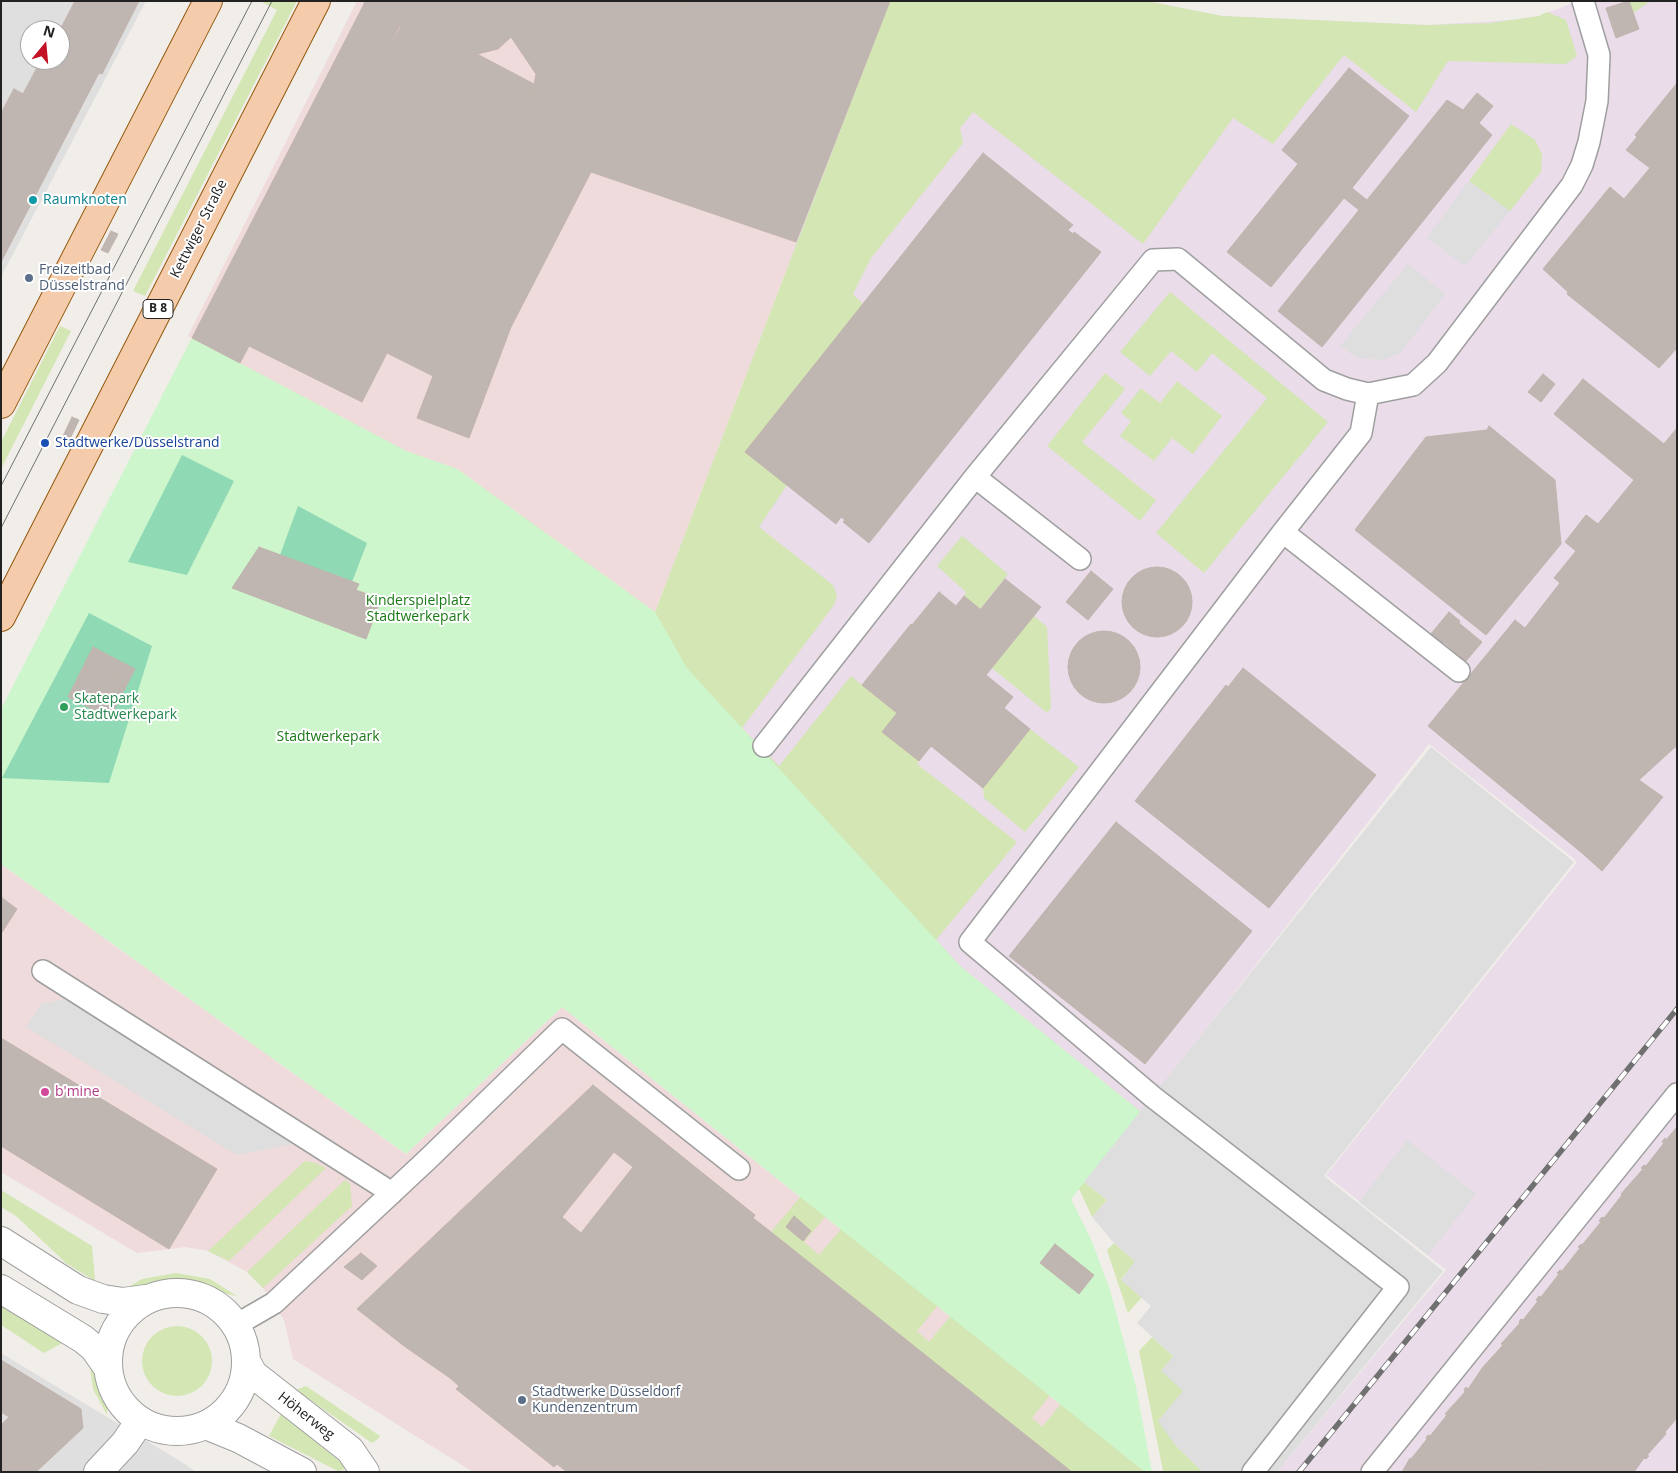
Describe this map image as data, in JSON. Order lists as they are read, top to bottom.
{
  "streets": {
    "main road": ["Kettwiger Straße", "B 8"],
    "street": ["Höherweg"]
  },
  "parks": ["Kinderspielplatz Stadtwerkepark", "Stadtwerkepark"],
  "places": [
    "Raumknoten",
    "Freizeitbad Düsselstrand",
    "Stadtwerke/Düsselstrand",
    "Skatepark Stadtwerkepark",
    "b'mine",
    "Stadtwerke Düsseldorf Kundenzentrum"
  ],
  "north": "top"
}
